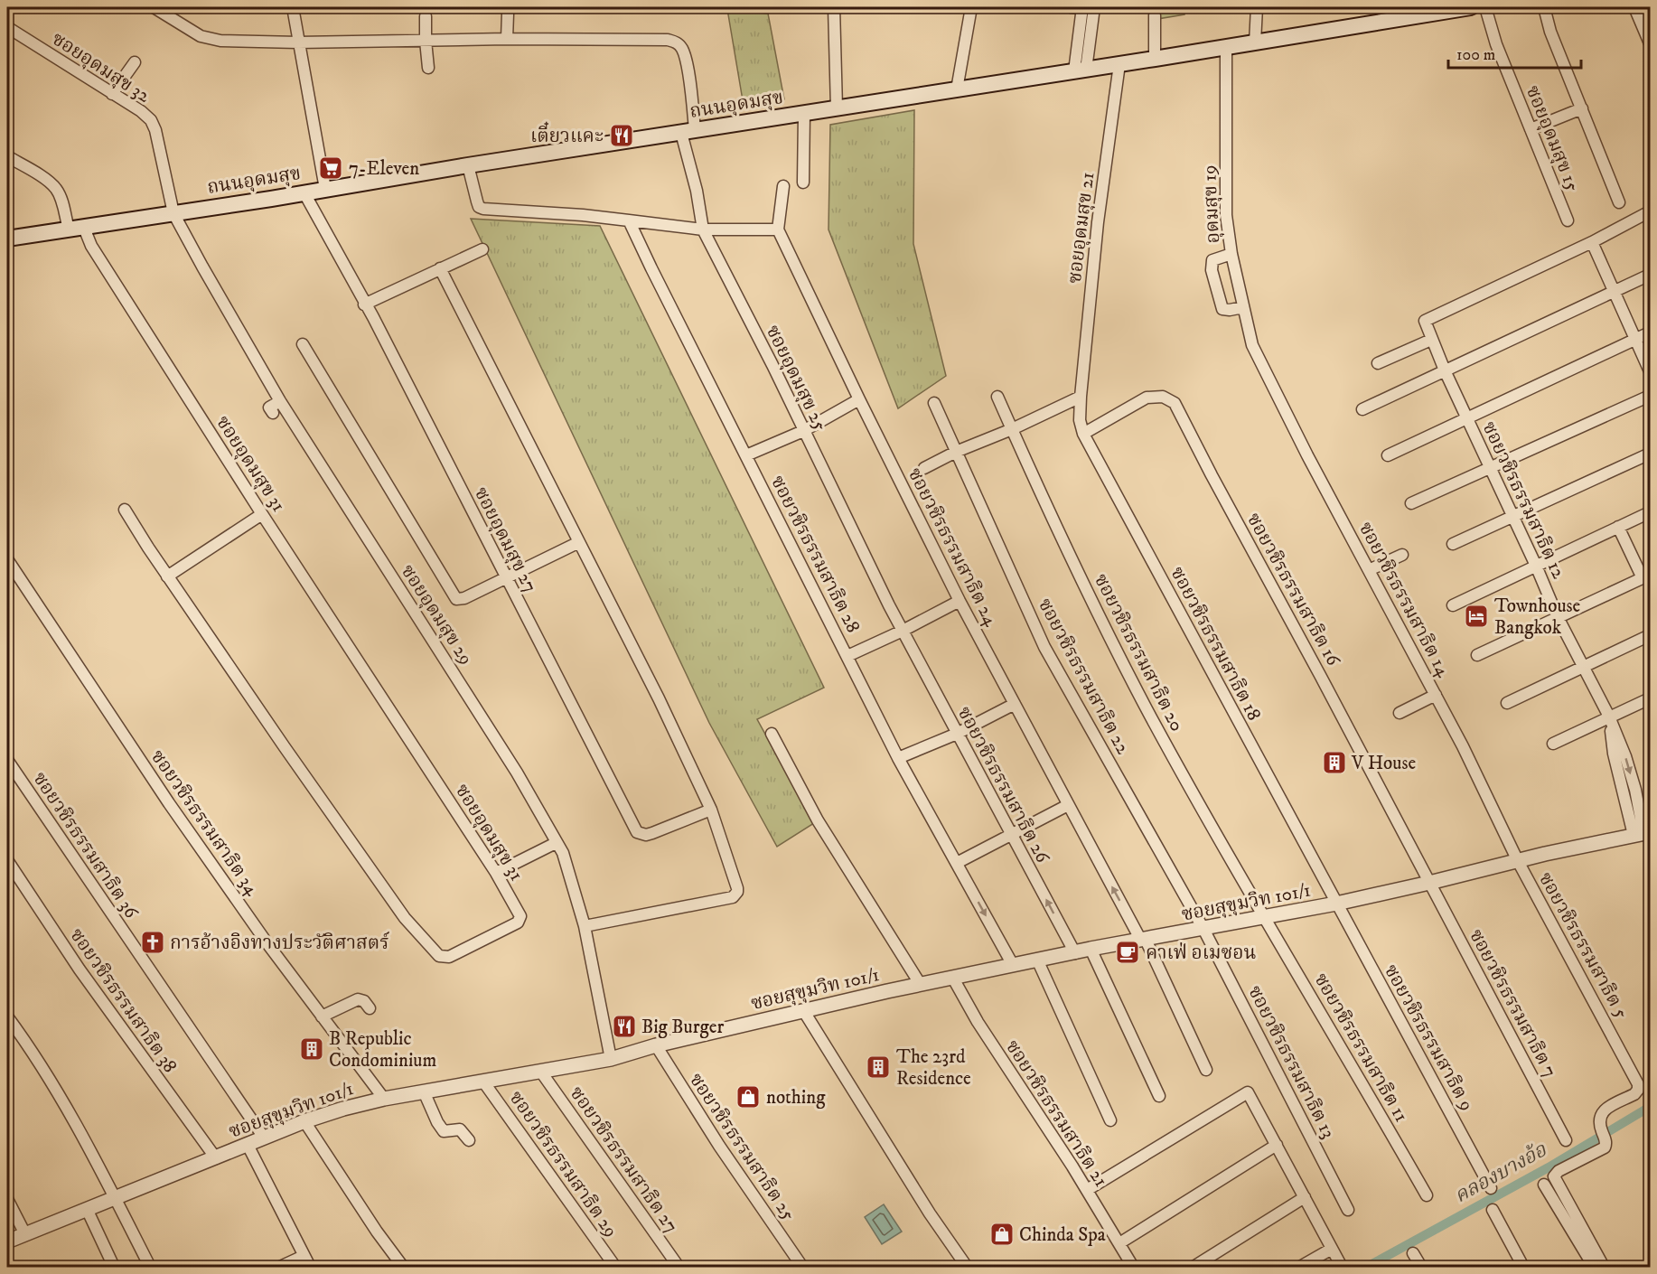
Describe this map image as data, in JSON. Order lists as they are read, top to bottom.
{
  "streets": {
    "main road": ["ถนนอุดมสุข"],
    "street": [
      "ซอยอุดมสุข 32",
      "ซอยอุดมสุข 15",
      "อุดมสุข 19",
      "ซอยอุดมสุข 21",
      "ซอยอุดมสุข 25",
      "ซอยอุดมสุข 31",
      "ซอยวชิรธรรมสาธิต 12",
      "ซอยอุดมสุข 27",
      "ซอยวชิรธรรมสาธิต 24",
      "ซอยวชิรธรรมสาธิต 28",
      "ซอยวชิรธรรมสาธิต 16",
      "ซอยวชิรธรรมสาธิต 14",
      "ซอยอุดมสุข 29",
      "ซอยวชิรธรรมสาธิต 18",
      "ซอยวชิรธรรมสาธิต 20",
      "ซอยวชิรธรรมสาธิต 22",
      "ซอยวชิรธรรมสาธิต 26",
      "ซอยวชิรธรรมสาธิต 34",
      "ซอยวชิรธรรมสาธิต 36",
      "ซอยสุขุมวิท 101/1",
      "ซอยวชิรธรรมสาธิต 5",
      "ซอยวชิรธรรมสาธิต 38",
      "ซอยวชิรธรรมสาธิต 7",
      "ซอยวชิรธรรมสาธิต 9",
      "ซอยวชิรธรรมสาธิต 11",
      "ซอยวชิรธรรมสาธิต 13",
      "ซอยวชิรธรรมสาธิต 21",
      "ซอยวชิรธรรมสาธิต 25",
      "ซอยวชิรธรรมสาธิต 27",
      "ซอยวชิรธรรมสาธิต 29"
    ]
  },
  "crossings": [
    ["ซอยอุดมสุข 32", "ถนนอุดมสุข"],
    ["ซอยอุดมสุข 32", "ซอยอุดมสุข 29"],
    ["ถนนอุดมสุข", "อุดมสุข 19"],
    ["ถนนอุดมสุข", "ซอยอุดมสุข 21"],
    ["ถนนอุดมสุข", "ซอยอุดมสุข 25"],
    ["ถนนอุดมสุข", "ซอยอุดมสุข 31"],
    ["ถนนอุดมสุข", "ซอยอุดมสุข 27"],
    ["ถนนอุดมสุข", "ซอยอุดมสุข 29"],
    ["อุดมสุข 19", "ซอยวชิรธรรมสาธิต 14"],
    ["ซอยอุดมสุข 21", "ซอยวชิรธรรมสาธิต 18"],
    ["ซอยอุดมสุข 25", "ซอยวชิรธรรมสาธิต 26"],
    ["ซอยวชิรธรรมสาธิต 12", "ซอยสุขุมวิท 101/1"],
    ["ซอยวชิรธรรมสาธิต 24", "ซอยสุขุมวิท 101/1"],
    ["ซอยวชิรธรรมสาธิต 28", "ซอยสุขุมวิท 101/1"],
    ["ซอยวชิรธรรมสาธิต 16", "ซอยวชิรธรรมสาธิต 18"],
    ["ซอยวชิรธรรมสาธิต 16", "ซอยสุขุมวิท 101/1"],
    ["ซอยวชิรธรรมสาธิต 16", "ซอยวชิรธรรมสาธิต 7"],
    ["ซอยวชิรธรรมสาธิต 14", "ซอยสุขุมวิท 101/1"],
    ["ซอยวชิรธรรมสาธิต 14", "ซอยวชิรธรรมสาธิต 5"],
    ["ซอยอุดมสุข 29", "ซอยสุขุมวิท 101/1"],
    ["ซอยวชิรธรรมสาธิต 18", "ซอยสุขุมวิท 101/1"],
    ["ซอยวชิรธรรมสาธิต 18", "ซอยวชิรธรรมสาธิต 9"],
    ["ซอยวชิรธรรมสาธิต 20", "ซอยสุขุมวิท 101/1"],
    ["ซอยวชิรธรรมสาธิต 20", "ซอยวชิรธรรมสาธิต 11"],
    ["ซอยวชิรธรรมสาธิต 22", "ซอยสุขุมวิท 101/1"],
    ["ซอยวชิรธรรมสาธิต 22", "ซอยวชิรธรรมสาธิต 13"],
    ["ซอยวชิรธรรมสาธิต 26", "ซอยสุขุมวิท 101/1"],
    ["ซอยวชิรธรรมสาธิต 34", "ซอยสุขุมวิท 101/1"],
    ["ซอยวชิรธรรมสาธิต 36", "ซอยสุขุมวิท 101/1"],
    ["ซอยสุขุมวิท 101/1", "ซอยวชิรธรรมสาธิต 5"],
    ["ซอยสุขุมวิท 101/1", "ซอยวชิรธรรมสาธิต 38"],
    ["ซอยสุขุมวิท 101/1", "ซอยวชิรธรรมสาธิต 7"],
    ["ซอยสุขุมวิท 101/1", "ซอยวชิรธรรมสาธิต 9"],
    ["ซอยสุขุมวิท 101/1", "ซอยวชิรธรรมสาธิต 11"],
    ["ซอยสุขุมวิท 101/1", "ซอยวชิรธรรมสาธิต 13"],
    ["ซอยสุขุมวิท 101/1", "ซอยวชิรธรรมสาธิต 21"],
    ["ซอยสุขุมวิท 101/1", "ซอยวชิรธรรมสาธิต 25"],
    ["ซอยสุขุมวิท 101/1", "ซอยวชิรธรรมสาธิต 27"],
    ["ซอยสุขุมวิท 101/1", "ซอยวชิรธรรมสาธิต 29"]
  ],
  "one_way": ["ซอยวชิรธรรมสาธิต 26"],
  "water": ["คลองบางอ้อ"],
  "places": {
    "restaurant": ["เตี๋ยวแคะ", "Big Burger"],
    "supermarket": ["7-Eleven"],
    "hotel": ["Townhouse Bangkok"],
    "building": ["V House", "B Republic Condominium", "The 23rd Residence"],
    "church": ["การอ้างอิงทางประวัติศาสตร์"],
    "cafe": ["คาเฟ่ อเมซอน"],
    "shop": ["nothing", "Chinda Spa"]
  },
  "scale_bar": "100 m"
}
